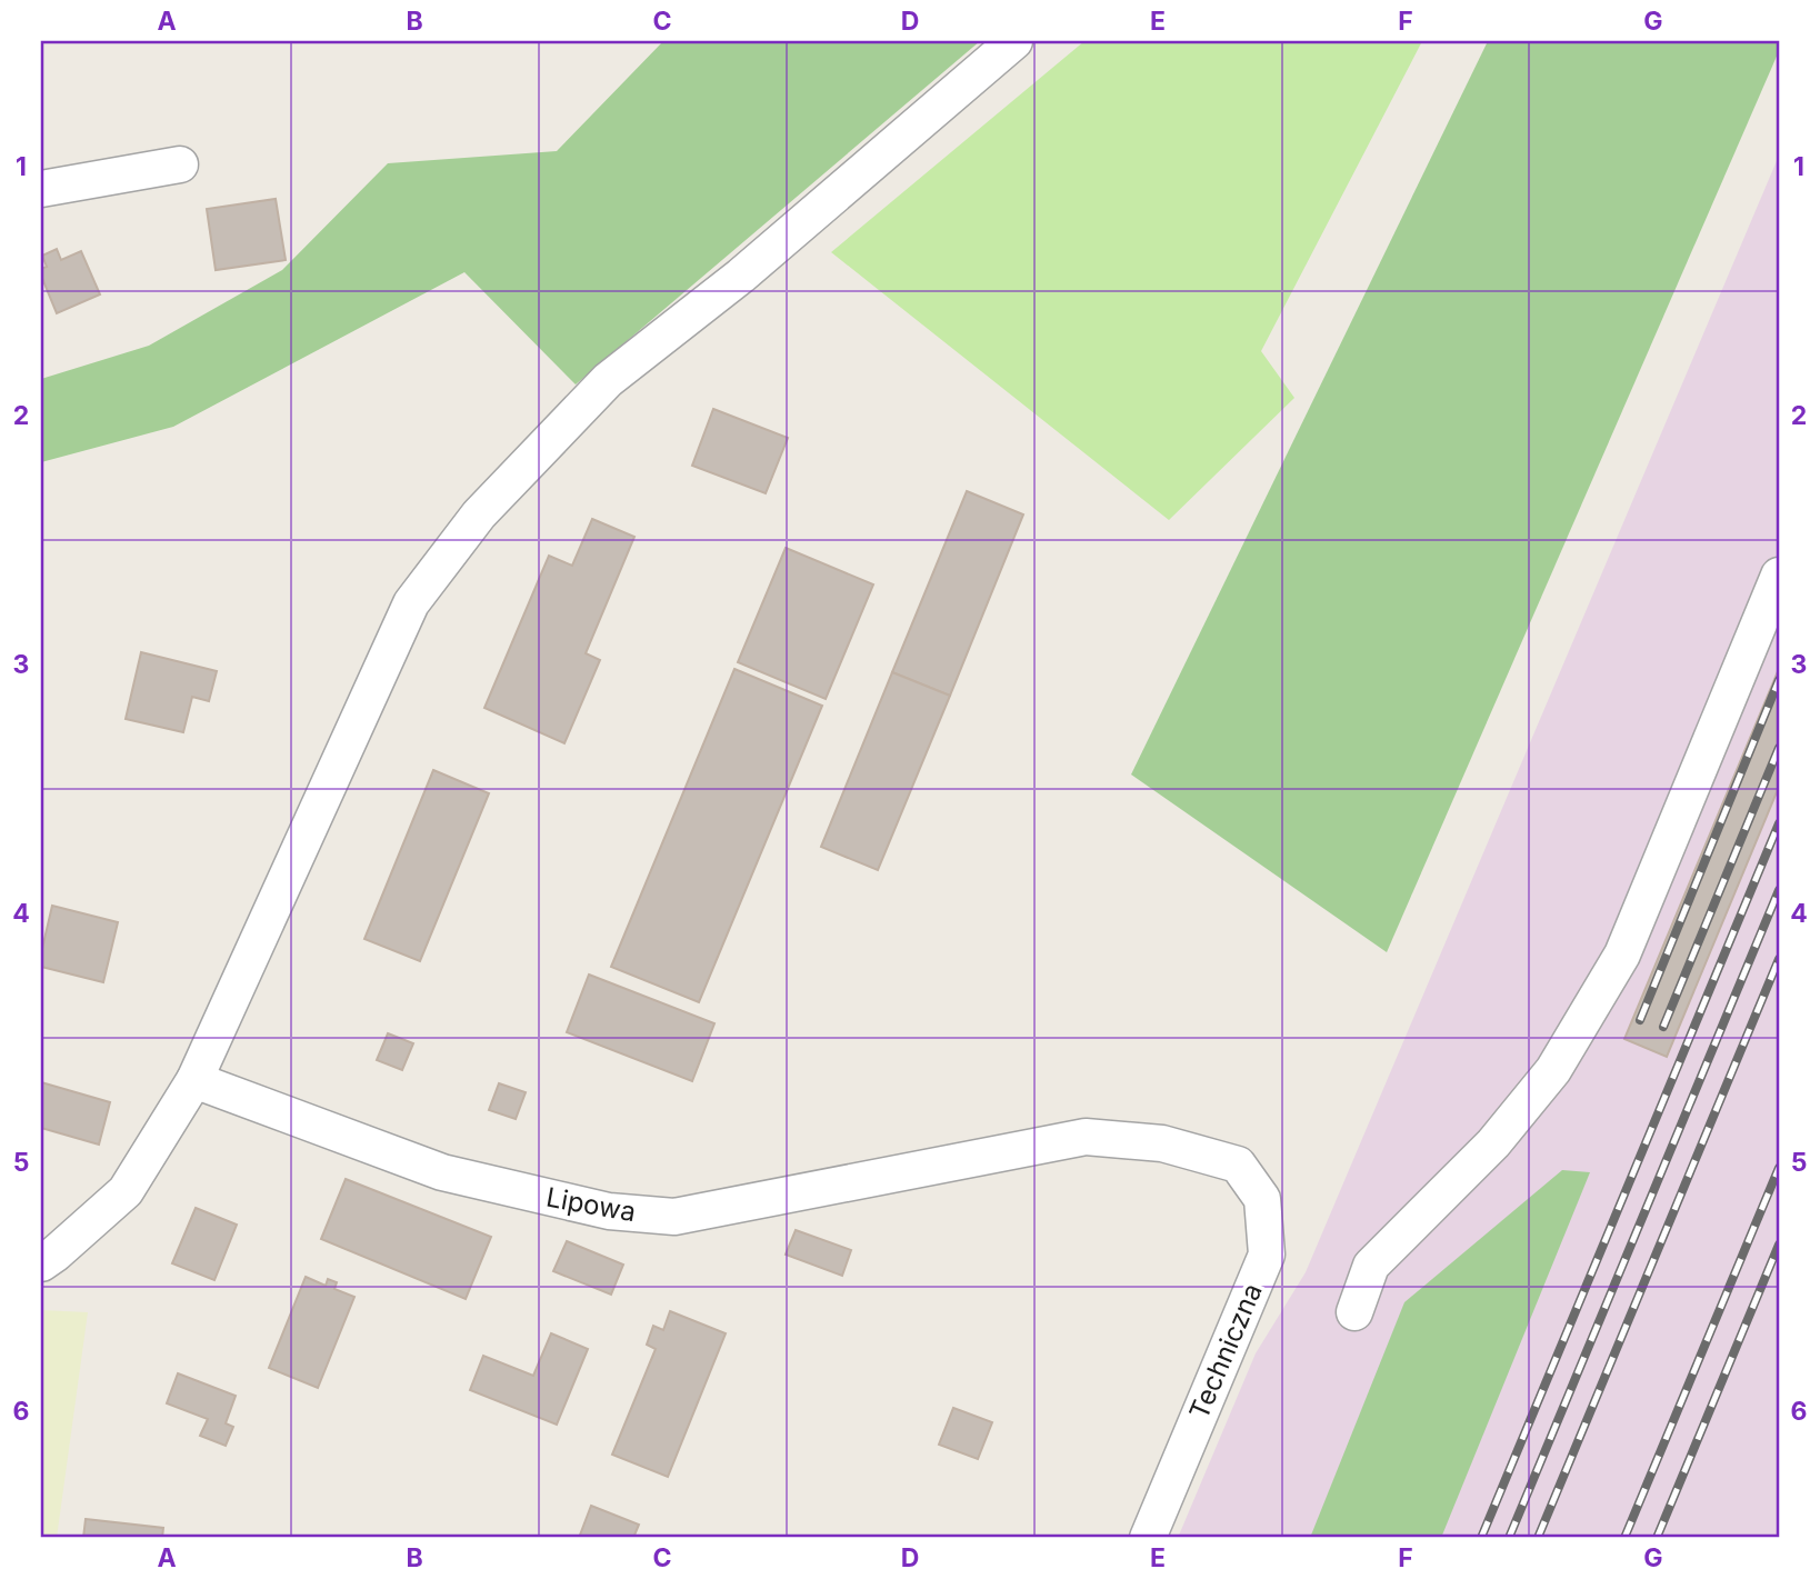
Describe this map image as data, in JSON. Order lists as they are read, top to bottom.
{
  "streets": {
    "street": ["Lipowa", "Techniczna"]
  },
  "crossings": [
    ["Lipowa", "Techniczna"]
  ],
  "grid": {
    "columns": [
      "A",
      "B",
      "C",
      "D",
      "E",
      "F",
      "G"
    ],
    "rows": [
      "1",
      "2",
      "3",
      "4",
      "5",
      "6"
    ]
  }
}
